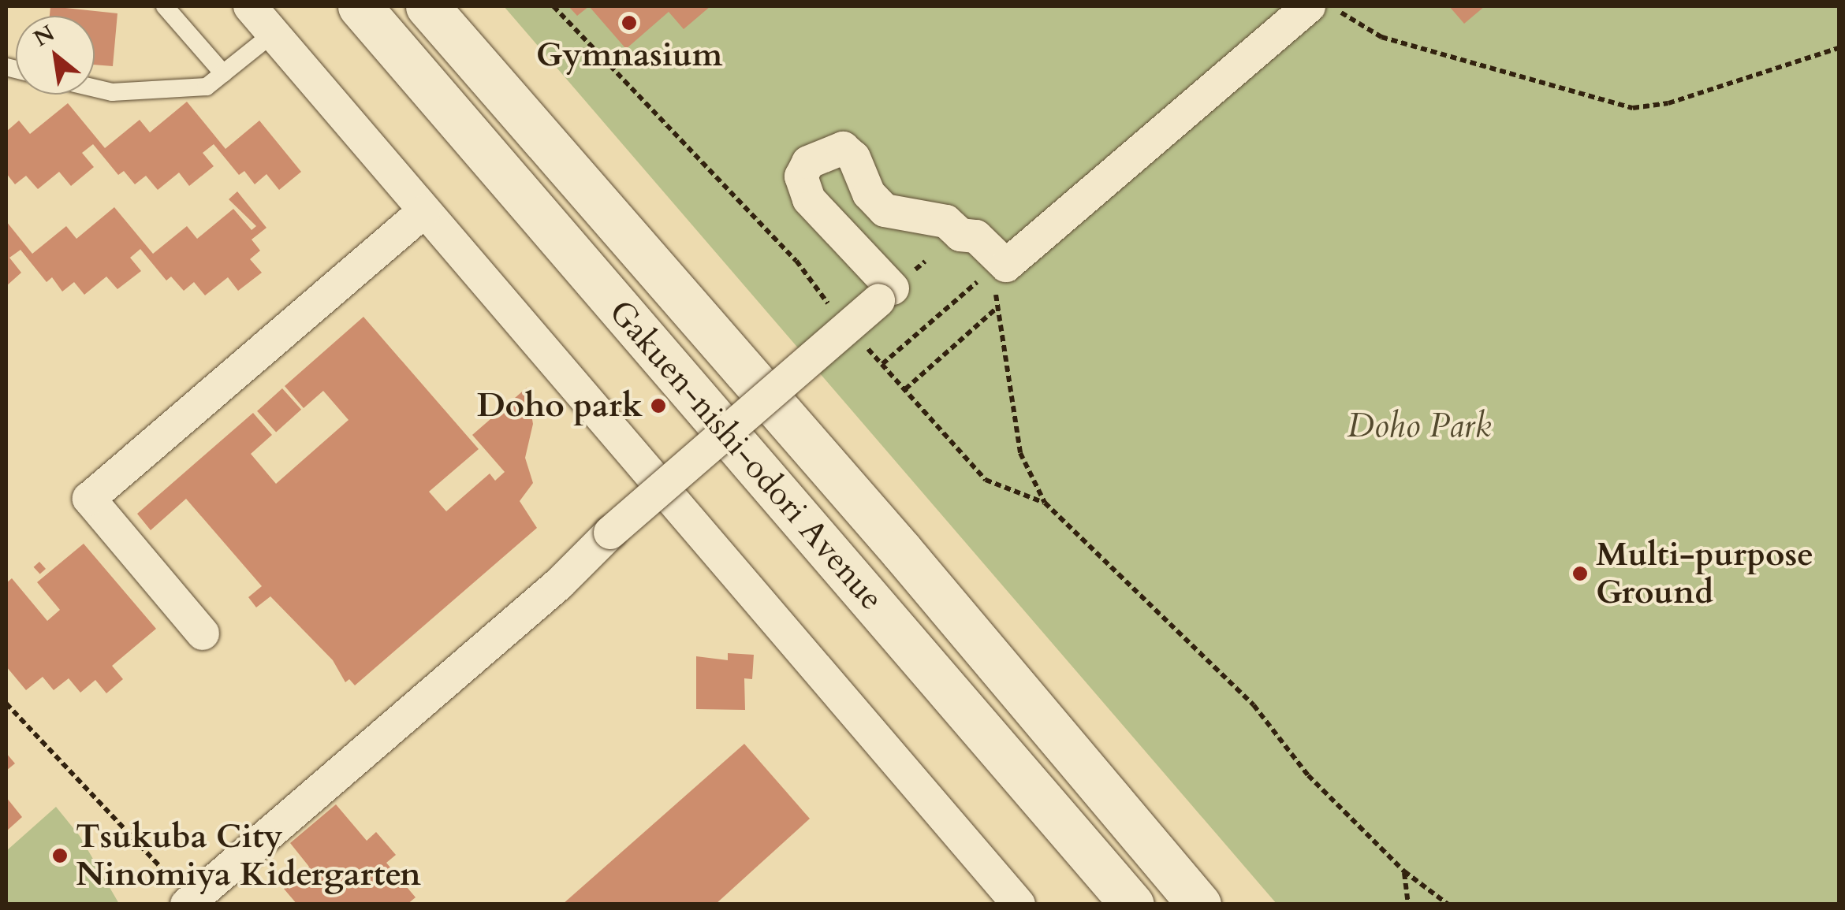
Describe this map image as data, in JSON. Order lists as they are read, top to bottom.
{
  "streets": {
    "main road": ["Gakuen-nishi-odori Avenue"]
  },
  "parks": ["Doho Park"],
  "places": [
    "Gymnasium",
    "Doho park",
    "Multi-purpose Ground",
    "Tsukuba City Ninomiya Kidergarten"
  ],
  "north": "top left"
}
